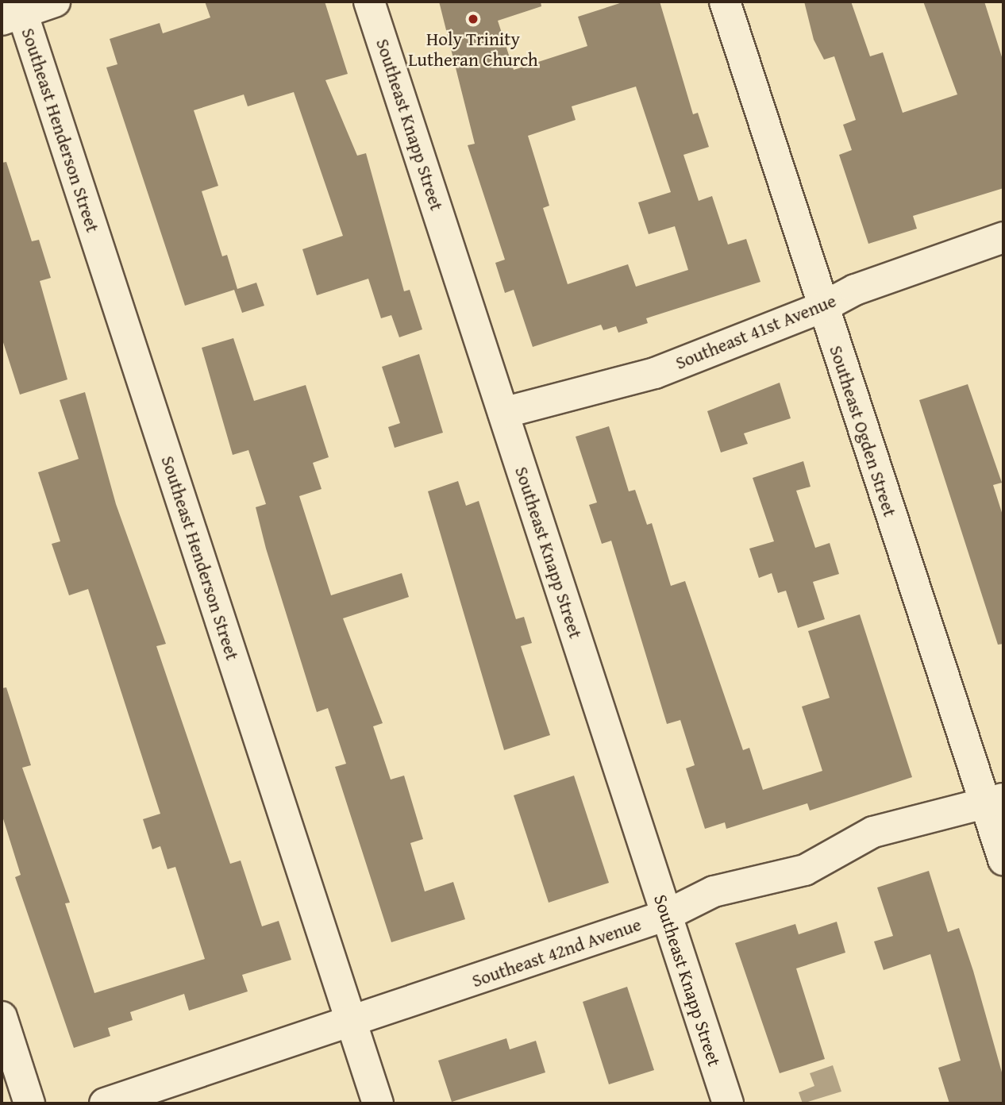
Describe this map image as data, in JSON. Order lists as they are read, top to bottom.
{
  "streets": {
    "street": [
      "Southeast Knapp Street",
      "Southeast Henderson Street",
      "Southeast 41st Avenue",
      "Southeast Ogden Street",
      "Southeast 42nd Avenue"
    ]
  },
  "crossings": [
    ["Southeast Knapp Street", "Southeast 41st Avenue"],
    ["Southeast Knapp Street", "Southeast 42nd Avenue"],
    ["Southeast Henderson Street", "Southeast 42nd Avenue"],
    ["Southeast 41st Avenue", "Southeast Ogden Street"],
    ["Southeast Ogden Street", "Southeast 42nd Avenue"]
  ],
  "places": ["Holy Trinity Lutheran Church"]
}
